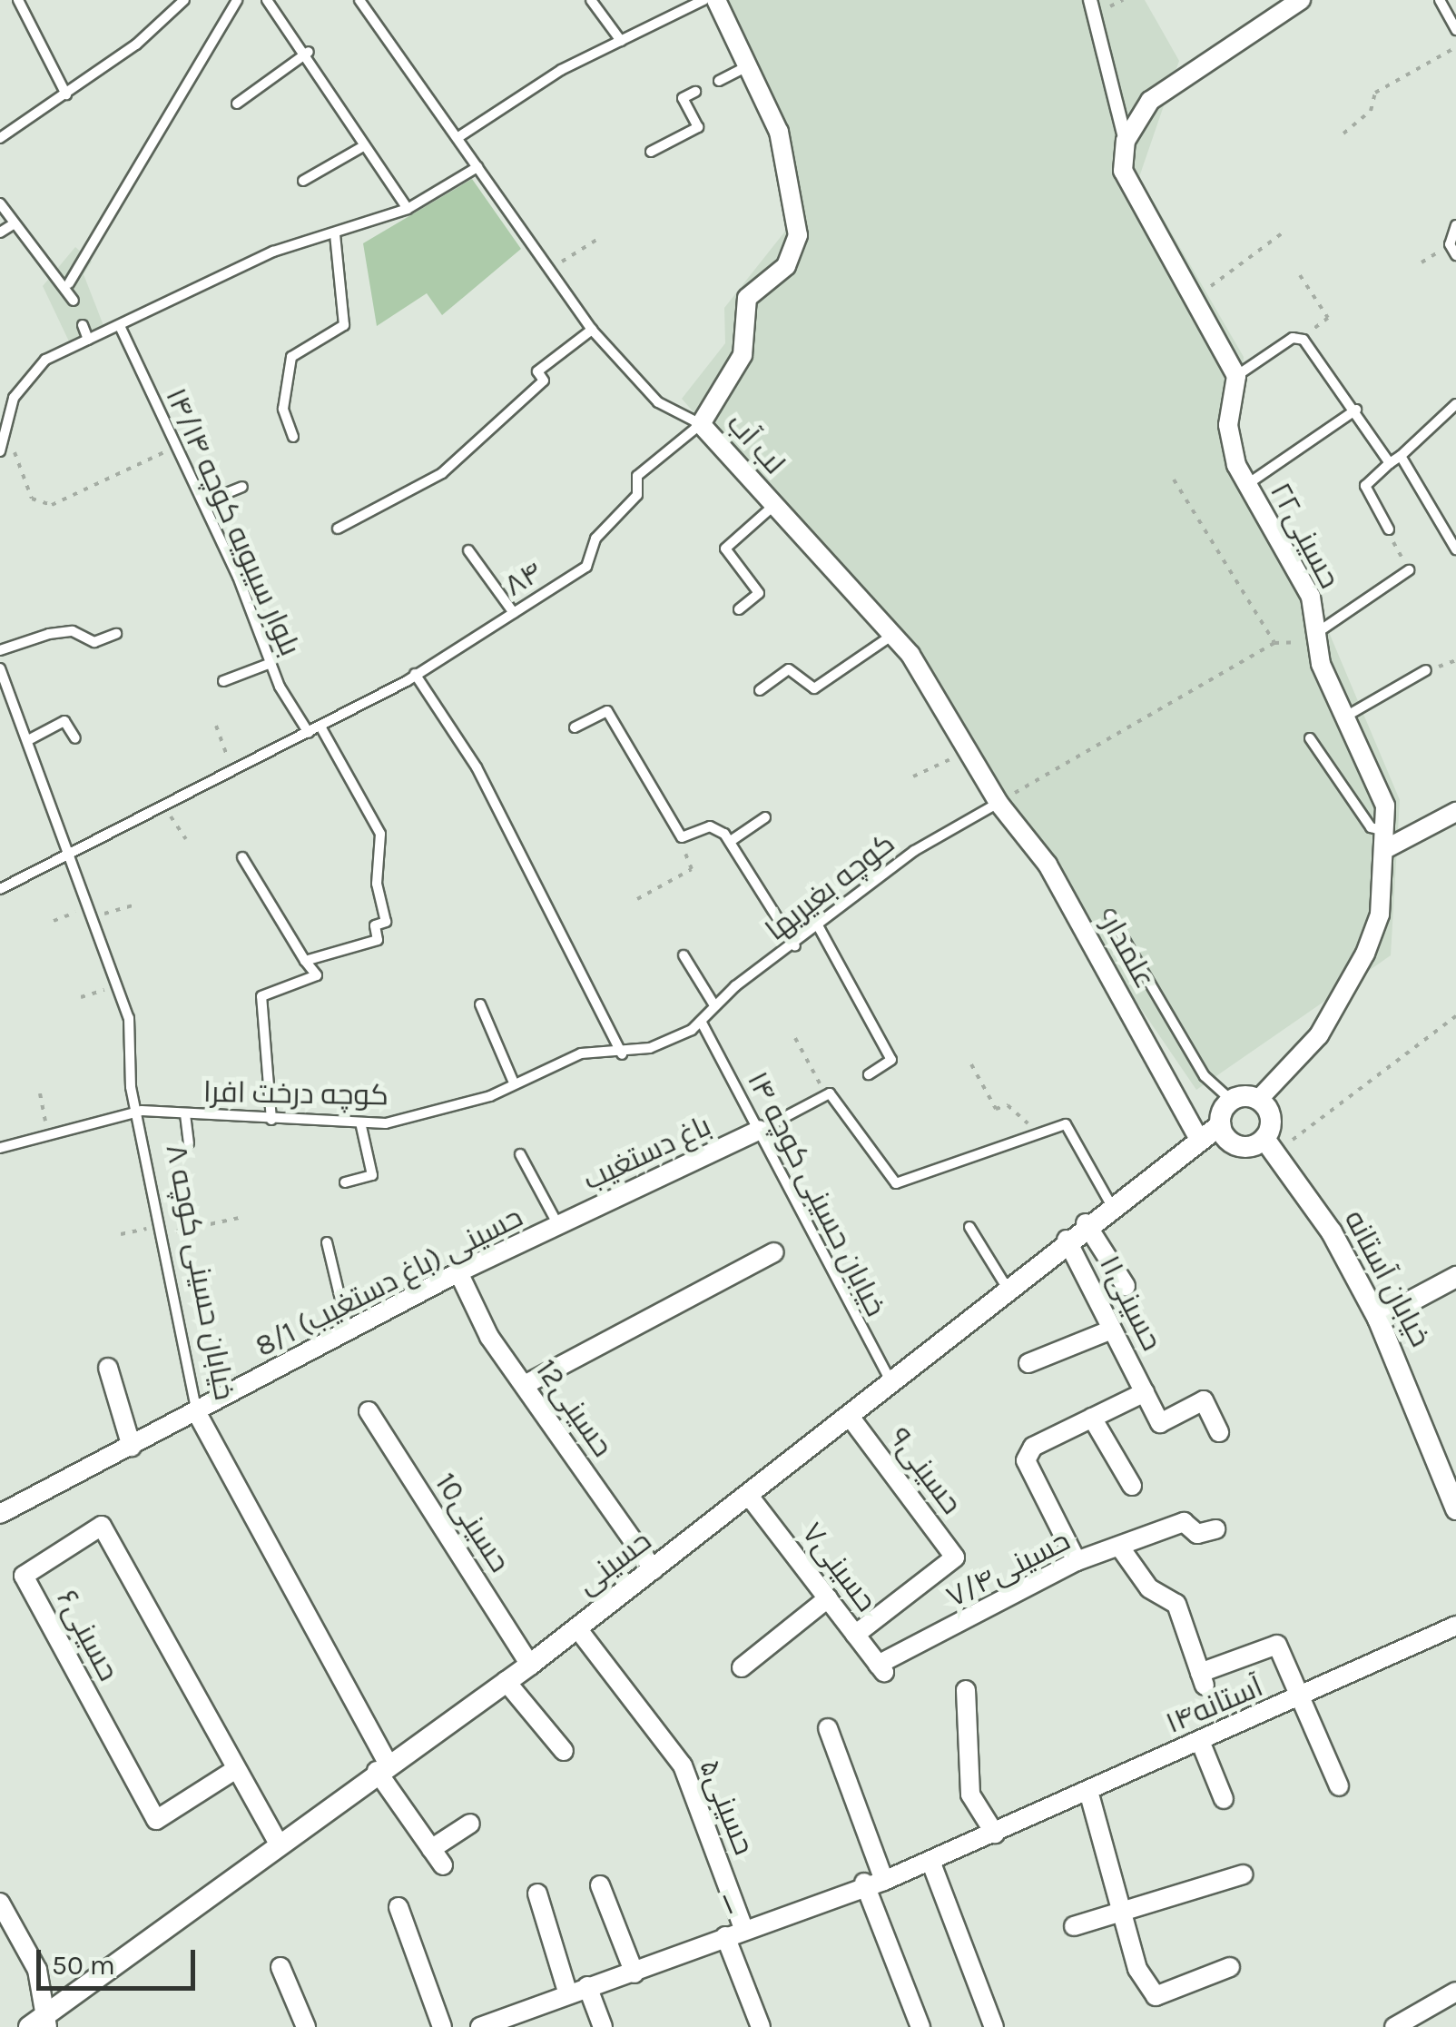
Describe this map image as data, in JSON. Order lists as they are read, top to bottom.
{
  "streets": {
    "street": [
      "لب آب",
      "حسینی۲۲",
      "علمدار",
      "باغ دستغیب",
      "خیابان حسینی کوچه ۸",
      "خیابان آستانه",
      "8/1 حسینی (باغ دستغیب)",
      "حسینی۱۱",
      "حسینی12",
      "حسینی۹",
      "حسینی10",
      "حسینی",
      "حسینی۷",
      "حسینی۷/۴",
      "حسینی۶",
      "آستانه۱۴",
      "حسینی۵",
      "۱"
    ],
    "lane": [
      "بلوار سیبویه کوچه ۱۴/۱۴",
      "۸۴",
      "کوچه بغیریها",
      "کوچه درخت افرا",
      "خیابان حسینی کوچه ۱۴"
    ]
  },
  "crossings": [
    ["لب آب", "۸۴"],
    ["لب آب", "کوچه بغیریها"],
    ["لب آب", "علمدار"],
    ["بلوار سیبویه کوچه ۱۴/۱۴", "۸۴"],
    ["حسینی۲۲", "خیابان آستانه"],
    ["حسینی۲۲", "حسینی"],
    ["کوچه بغیریها", "علمدار"],
    ["کوچه بغیریها", "کوچه درخت افرا"],
    ["کوچه بغیریها", "خیابان حسینی کوچه ۱۴"],
    ["علمدار", "حسینی"],
    ["کوچه درخت افرا", "خیابان حسینی کوچه ۱۴"],
    ["کوچه درخت افرا", "خیابان حسینی کوچه ۸"],
    ["باغ دستغیب", "خیابان حسینی کوچه ۱۴"],
    ["باغ دستغیب", "8/1 حسینی (باغ دستغیب)"],
    ["خیابان حسینی کوچه ۱۴", "حسینی"],
    ["خیابان حسینی کوچه ۸", "8/1 حسینی (باغ دستغیب)"],
    ["خیابان حسینی کوچه ۸", "حسینی"],
    ["خیابان آستانه", "حسینی"],
    ["8/1 حسینی (باغ دستغیب)", "حسینی12"],
    ["حسینی۱۱", "حسینی"],
    ["حسینی12", "حسینی"],
    ["حسینی۹", "حسینی"],
    ["حسینی۹", "حسینی۷"],
    ["حسینی10", "حسینی"],
    ["حسینی", "حسینی۷"],
    ["حسینی", "حسینی۶"],
    ["حسینی", "حسینی۵"],
    ["حسینی۷", "حسینی۷/۴"],
    ["آستانه۱۴", "۱"],
    ["حسینی۵", "۱"]
  ],
  "scale_bar": "50 m"
}
